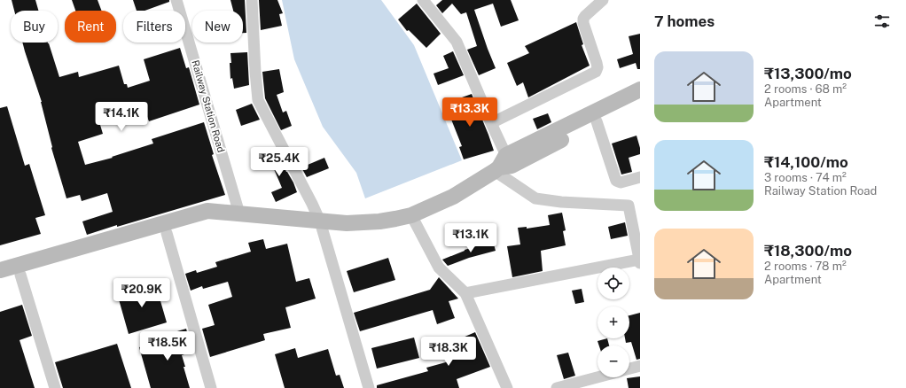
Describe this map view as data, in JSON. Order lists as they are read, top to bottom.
{
  "streets": {
    "street": ["Railway Station Road"]
  },
  "page": {
    "heading": "7 homes",
    "chip": [
      "Buy",
      "Rent",
      "Filters",
      "New"
    ],
    "list": [
      {
        "name": "₹13,300/mo",
        "note": "2 rooms · 68 m² · Apartment"
      },
      {
        "name": "₹14,100/mo",
        "note": "3 rooms · 74 m² · Railway Station Road"
      },
      {
        "name": "₹18,300/mo",
        "note": "2 rooms · 78 m² · Apartment"
      }
    ],
    "price": [
      "₹13.3K",
      "₹14.1K",
      "₹25.4K",
      "₹13.1K",
      "₹20.9K",
      "₹18.5K",
      "₹18.3K"
    ],
    "map_buttons": ["+", "−"]
  }
}
